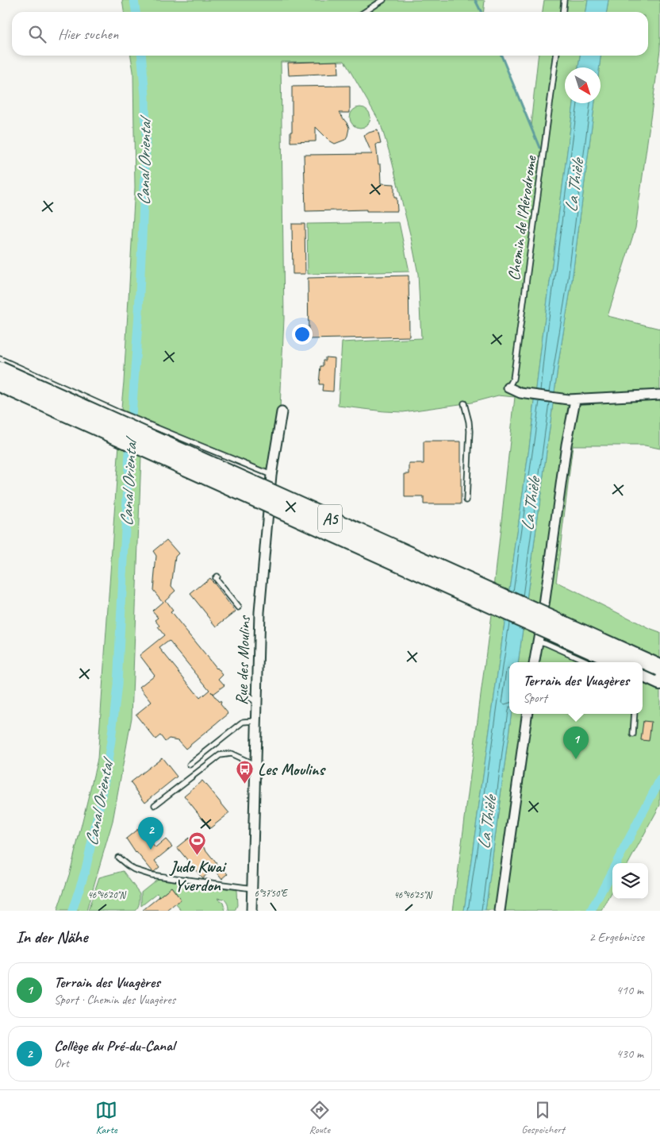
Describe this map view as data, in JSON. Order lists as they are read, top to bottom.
{
  "streets": {
    "highway": ["A5"],
    "street": ["Rue des Moulins"],
    "lane": ["Chemin de l'Aérodrome"]
  },
  "water": ["Canal Oriental", "La Thièle"],
  "places": {
    "bus stop": ["Les Moulins"],
    "sports": ["Judo Kwai Yverdon"]
  },
  "north": "bottom right",
  "page": {
    "search": "Hier suchen",
    "popup": ["Terrain des Vuagères", "Sport"],
    "pins": ["1", "2"],
    "heading": ["In der Nähe", "2 Ergebnisse"],
    "list": [
      {
        "mark": "1",
        "name": "Terrain des Vuagères",
        "note": "Sport · Chemin des Vuagères",
        "value": "410 m"
      },
      {
        "mark": "2",
        "name": "Collège du Pré-du-Canal",
        "note": "Ort",
        "value": "430 m"
      }
    ],
    "nav": ["Karte", "Route", "Gespeichert"]
  },
  "coordinates": ["6°37'50\"E", "46°46'20\"N", "46°46'25\"N"]
}
